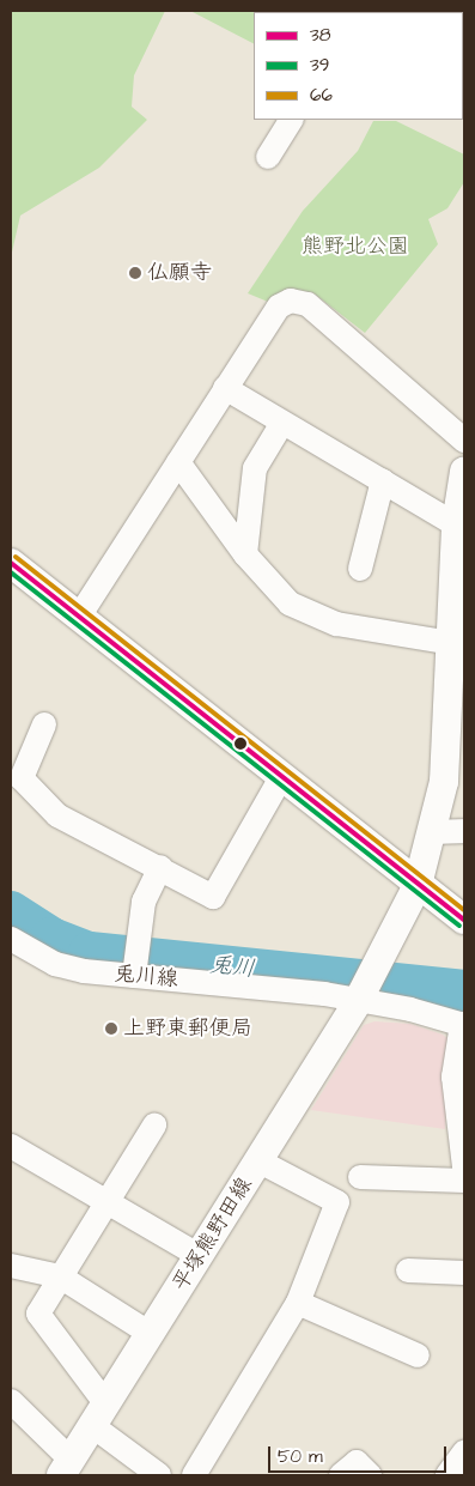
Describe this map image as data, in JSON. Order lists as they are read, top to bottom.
{
  "streets": {
    "street": ["兎川線", "平塚熊野田線"]
  },
  "crossings": [
    ["兎川線", "平塚熊野田線"]
  ],
  "water": ["兎川"],
  "parks": ["熊野北公園"],
  "places": ["仏願寺", "上野東郵便局"],
  "lines": ["transit line 66", "transit line 38", "transit line 39"],
  "legend": ["38", "39", "66"],
  "scale_bar": "50 m"
}
